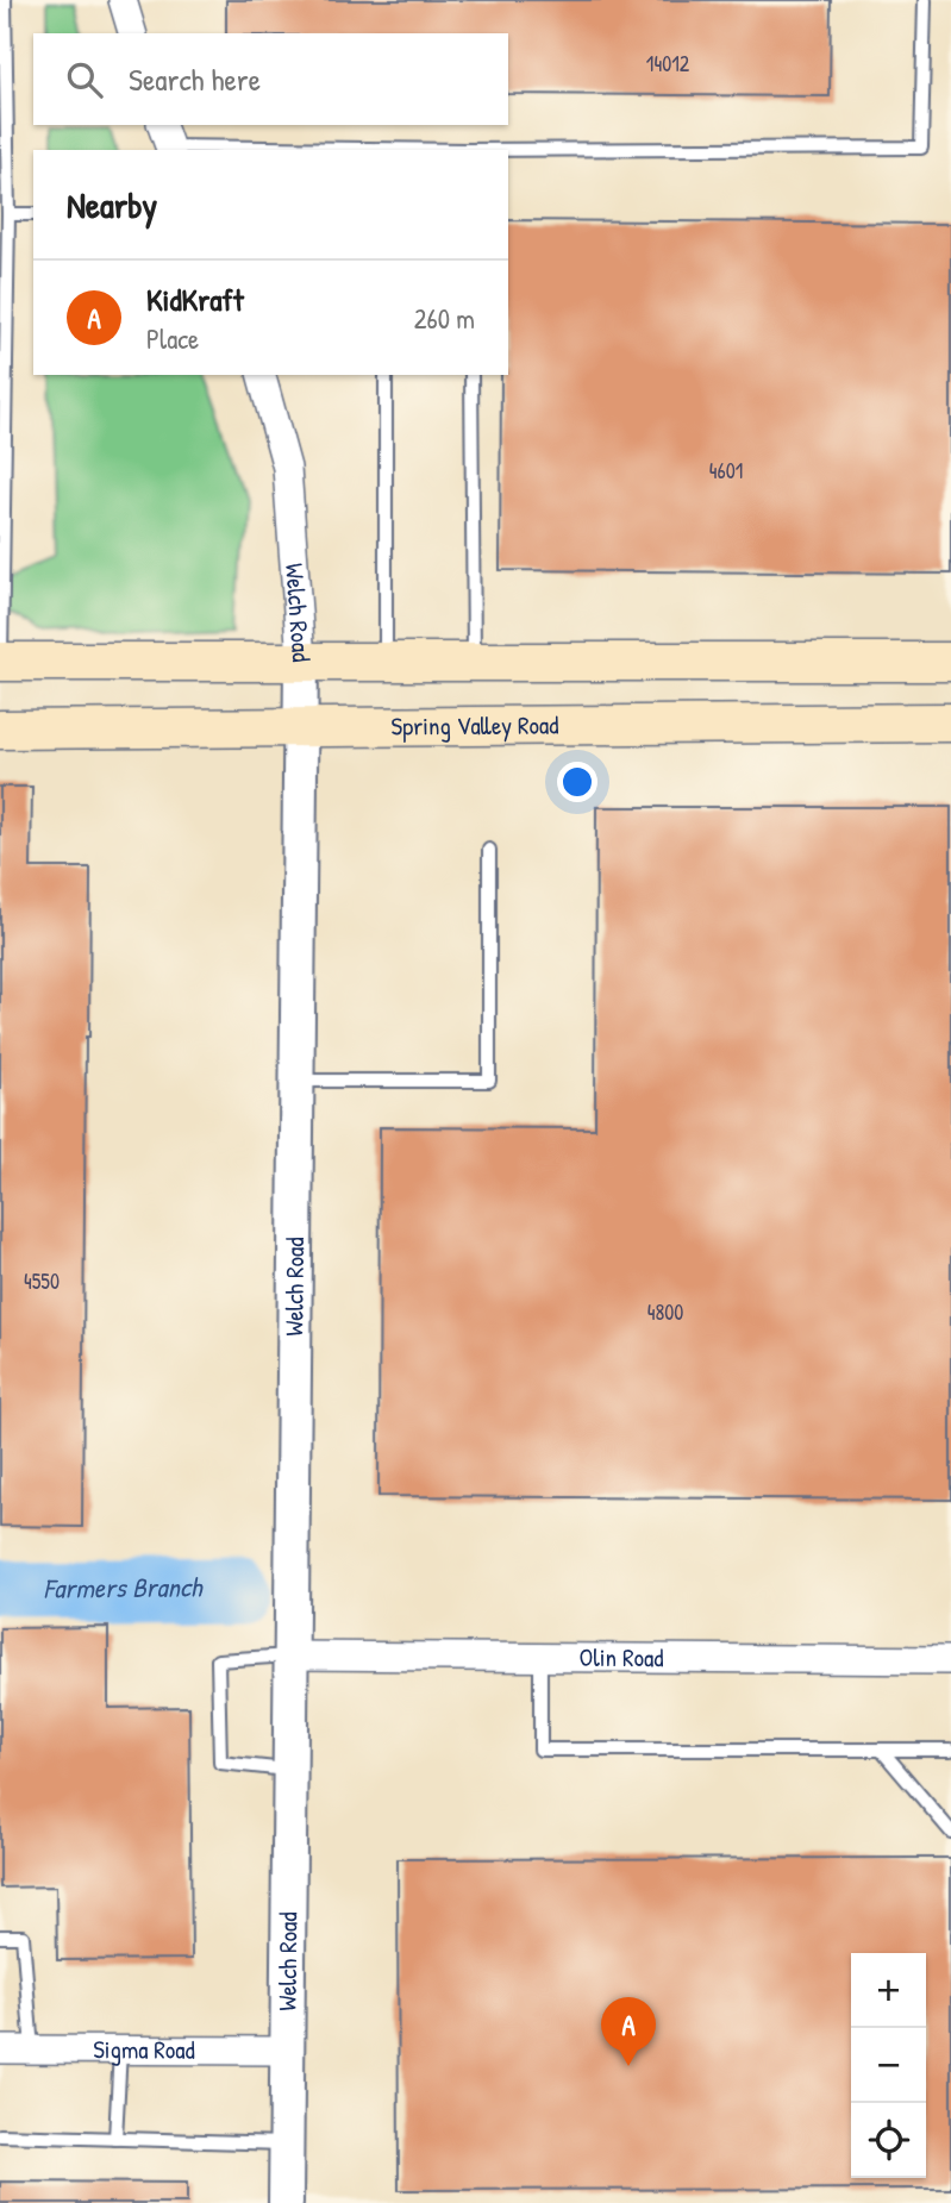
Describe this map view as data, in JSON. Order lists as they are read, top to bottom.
{
  "streets": {
    "main road": ["Spring Valley Road"],
    "street": ["Welch Road", "Olin Road", "Sigma Road"]
  },
  "crossings": [
    ["Welch Road", "Spring Valley Road"],
    ["Welch Road", "Olin Road"],
    ["Welch Road", "Sigma Road"]
  ],
  "water": ["Farmers Branch"],
  "house_numbers": [
    "14012",
    "4601",
    "4550",
    "4800"
  ],
  "page": {
    "search": "Search here",
    "heading": "Nearby",
    "list": [
      {
        "mark": "A",
        "name": "KidKraft",
        "note": "Place",
        "value": "260 m"
      }
    ],
    "map_buttons": ["+", "−"],
    "pins": "A"
  }
}
